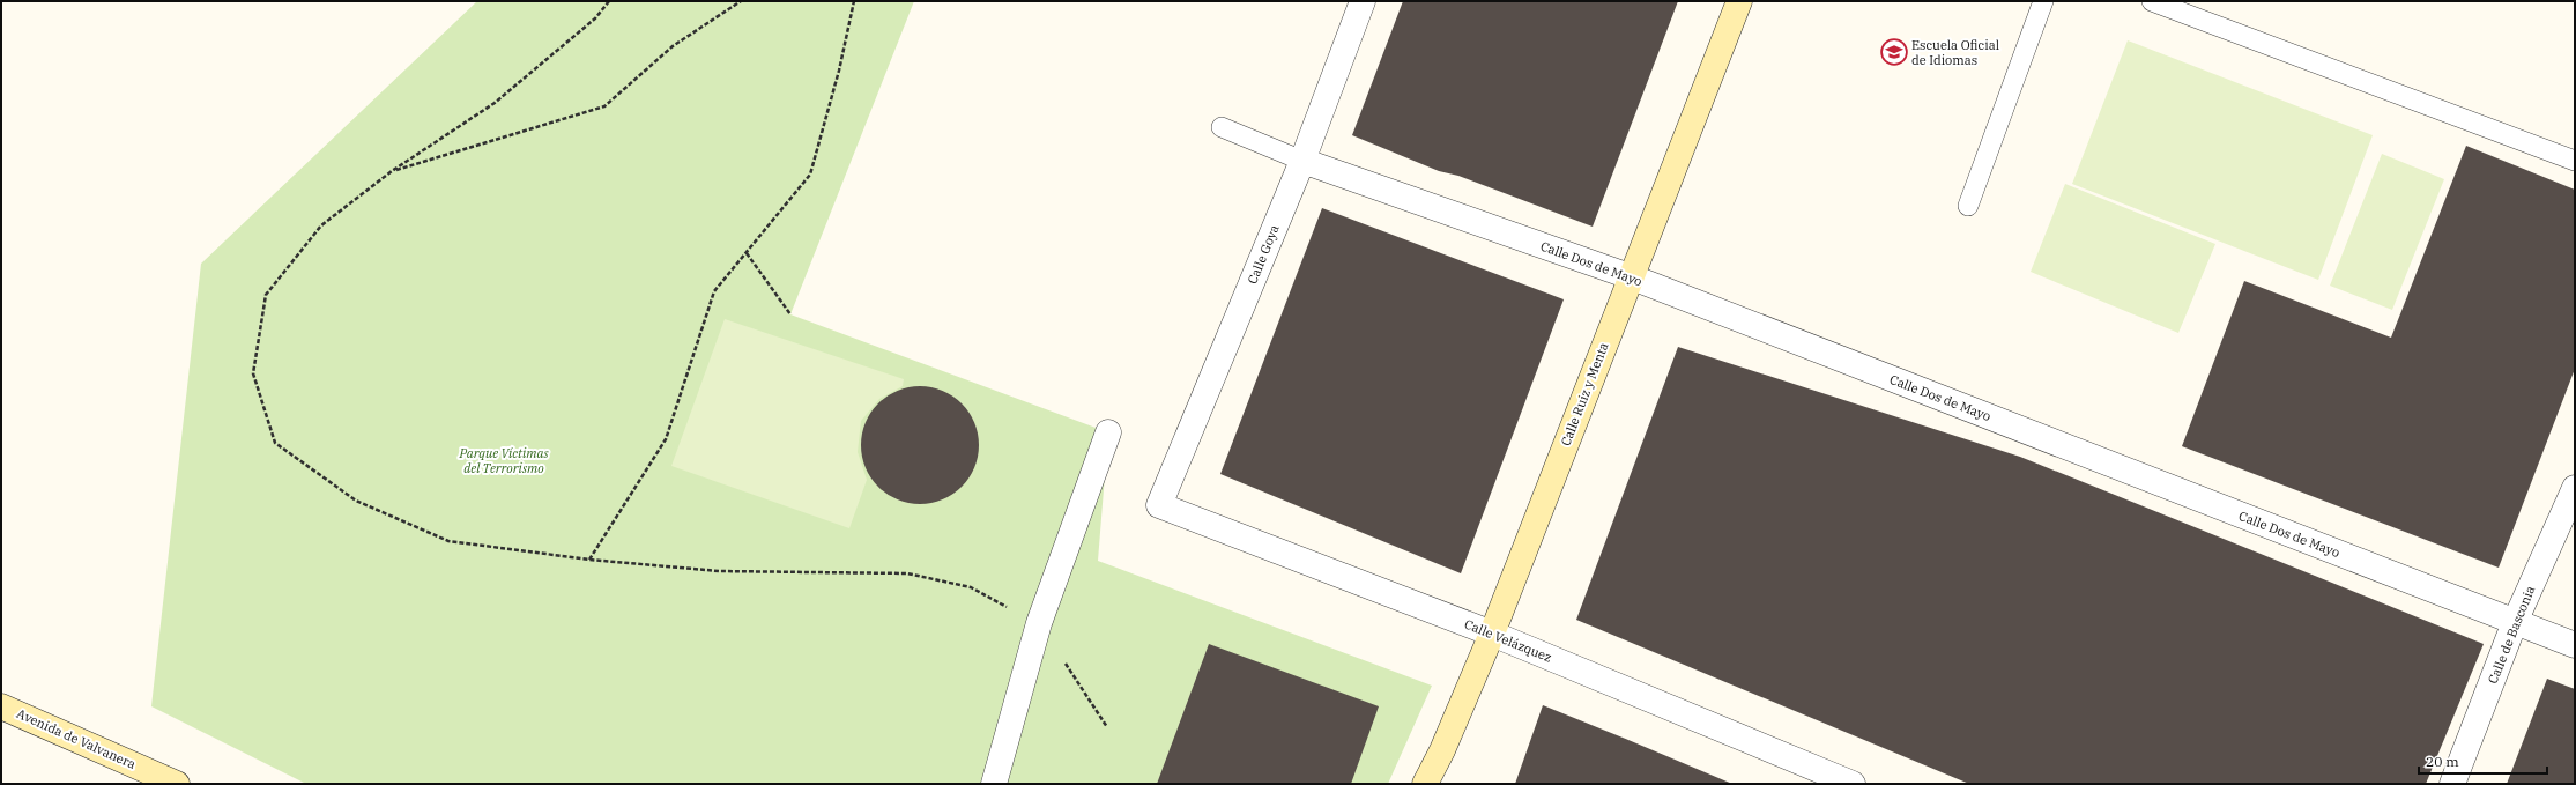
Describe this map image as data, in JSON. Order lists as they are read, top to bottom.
{
  "streets": {
    "street": [
      "Calle Goya",
      "Calle Dos de Mayo",
      "Calle Ruiz y Menta",
      "Calle de Basconia",
      "Calle Velázquez",
      "Avenida de Valvanera"
    ]
  },
  "crossings": [
    ["Calle Goya", "Calle Dos de Mayo"],
    ["Calle Goya", "Calle Velázquez"],
    ["Calle Dos de Mayo", "Calle Ruiz y Menta"],
    ["Calle Dos de Mayo", "Calle de Basconia"],
    ["Calle Ruiz y Menta", "Calle Velázquez"]
  ],
  "parks": ["Parque Víctimas del Terrorismo"],
  "places": {
    "school or university": ["Escuela Oficial de Idiomas"]
  },
  "scale_bar": "20 m"
}
